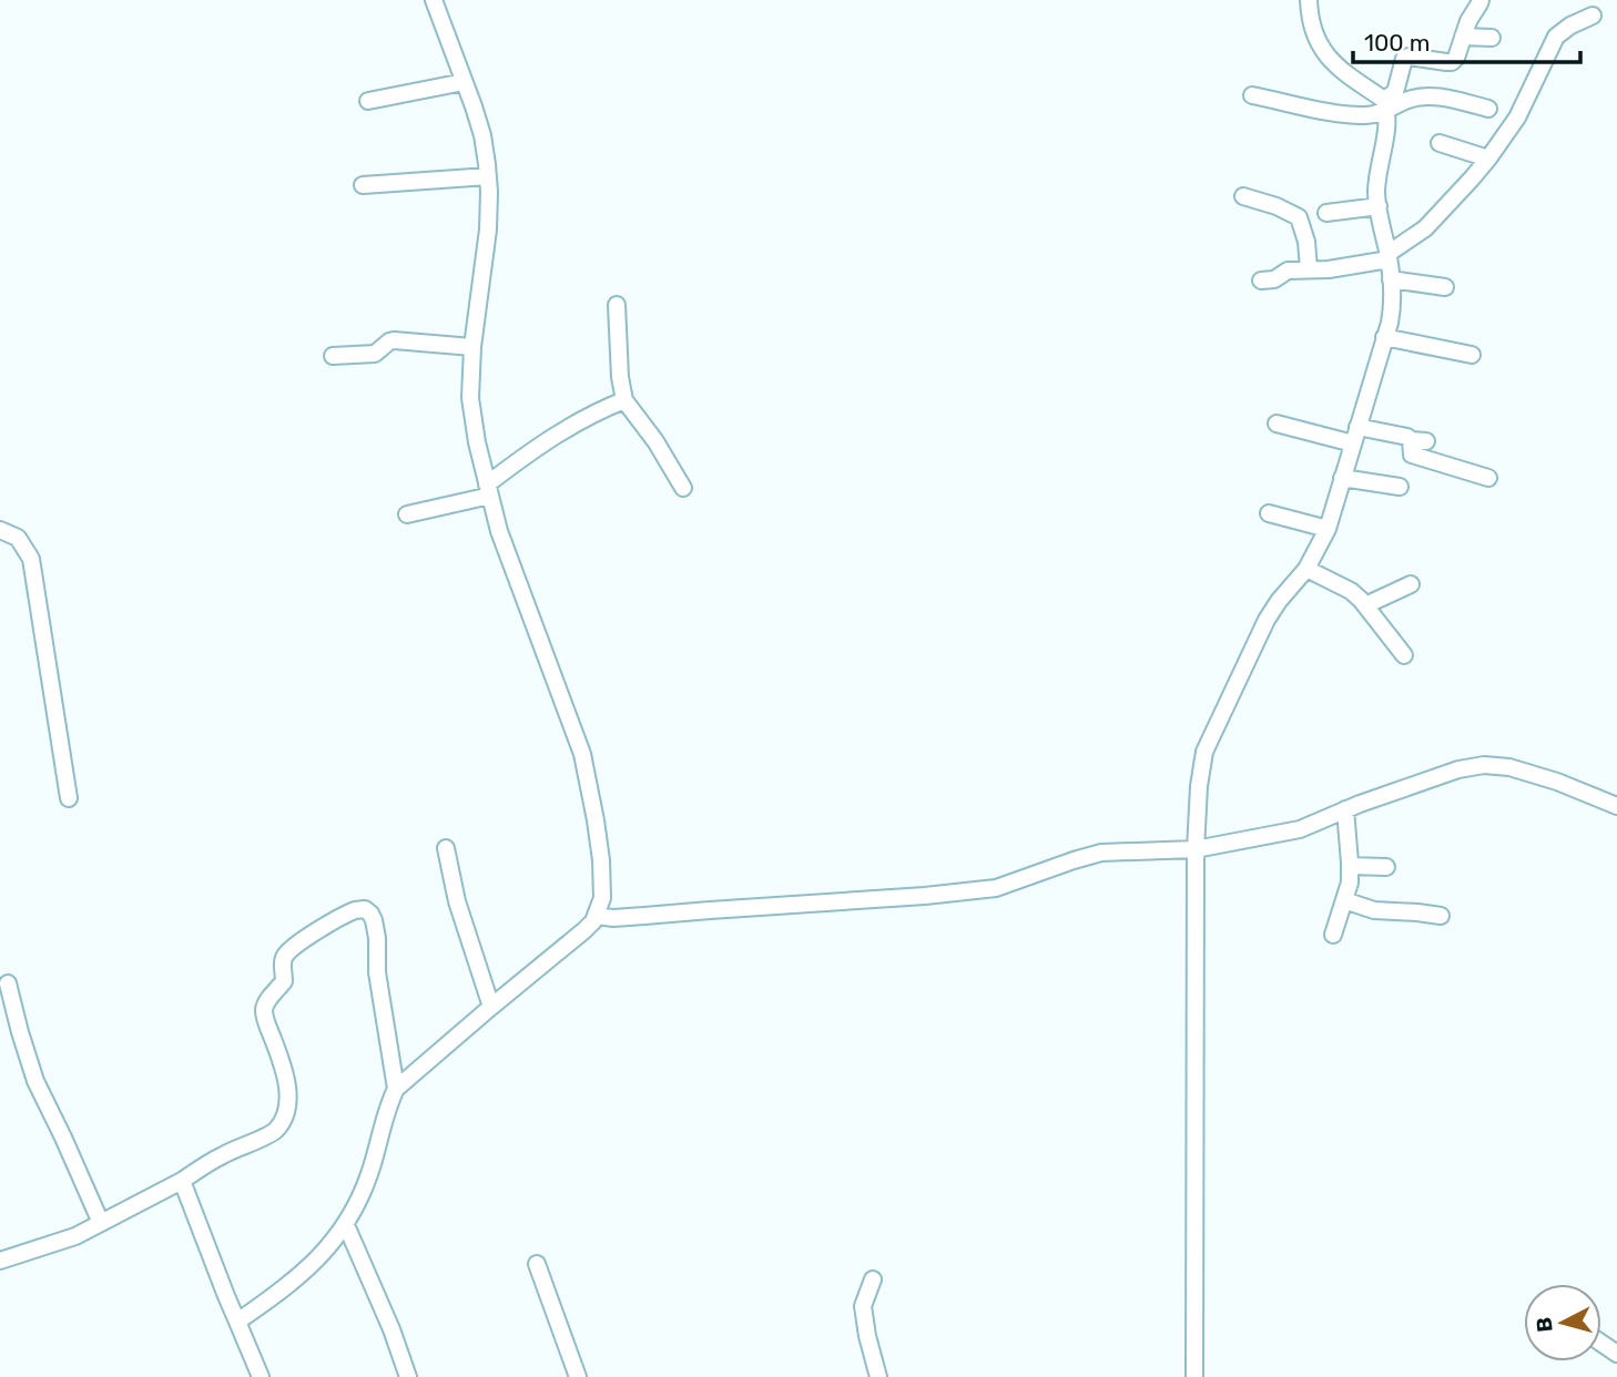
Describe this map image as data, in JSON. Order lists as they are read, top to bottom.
{
  "scale_bar": "100 m",
  "north": "left"
}
